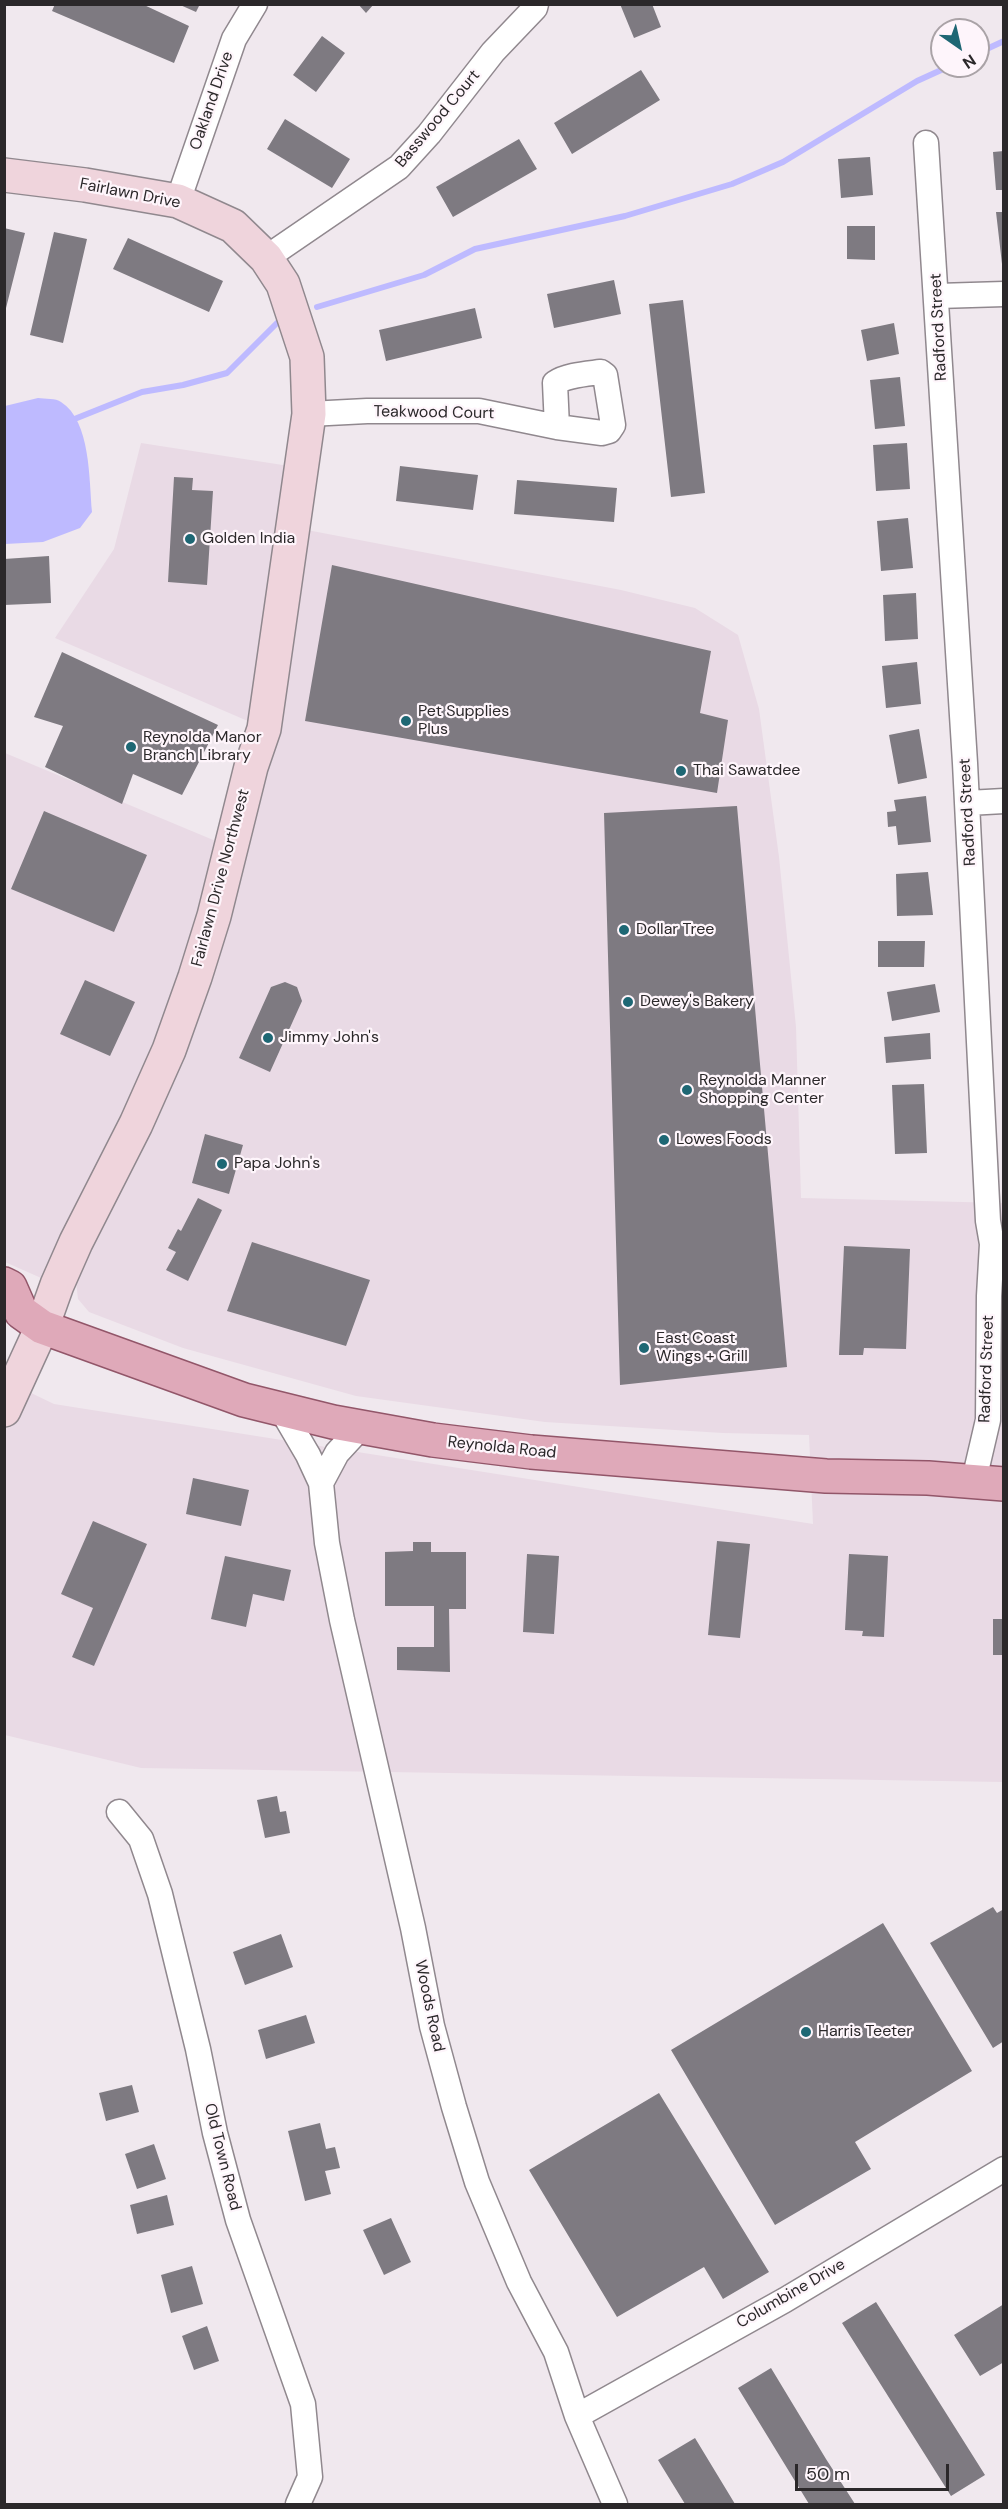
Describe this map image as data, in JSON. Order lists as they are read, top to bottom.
{
  "streets": {
    "main road": ["Reynolda Road"],
    "street": [
      "Oakland Drive",
      "Basswood Court",
      "Fairlawn Drive",
      "Radford Street",
      "Teakwood Court",
      "Fairlawn Drive Northwest",
      "Woods Road",
      "Old Town Road",
      "Columbine Drive"
    ]
  },
  "crossings": [
    ["Oakland Drive", "Fairlawn Drive"],
    ["Basswood Court", "Fairlawn Drive"],
    ["Basswood Court", "Fairlawn Drive Northwest"],
    ["Fairlawn Drive", "Fairlawn Drive Northwest"],
    ["Radford Street", "Reynolda Road"],
    ["Teakwood Court", "Fairlawn Drive Northwest"],
    ["Fairlawn Drive Northwest", "Reynolda Road"],
    ["Reynolda Road", "Woods Road"],
    ["Woods Road", "Columbine Drive"]
  ],
  "places": [
    "Golden India",
    "Pet Supplies Plus",
    "Reynolda Manor Branch Library",
    "Thai Sawatdee",
    "Dollar Tree",
    "Dewey's Bakery",
    "Jimmy John's",
    "Reynolda Manner Shopping Center",
    "Lowes Foods",
    "Papa John's",
    "East Coast Wings + Grill",
    "Harris Teeter"
  ],
  "scale_bar": "50 m",
  "north": "bottom right"
}
